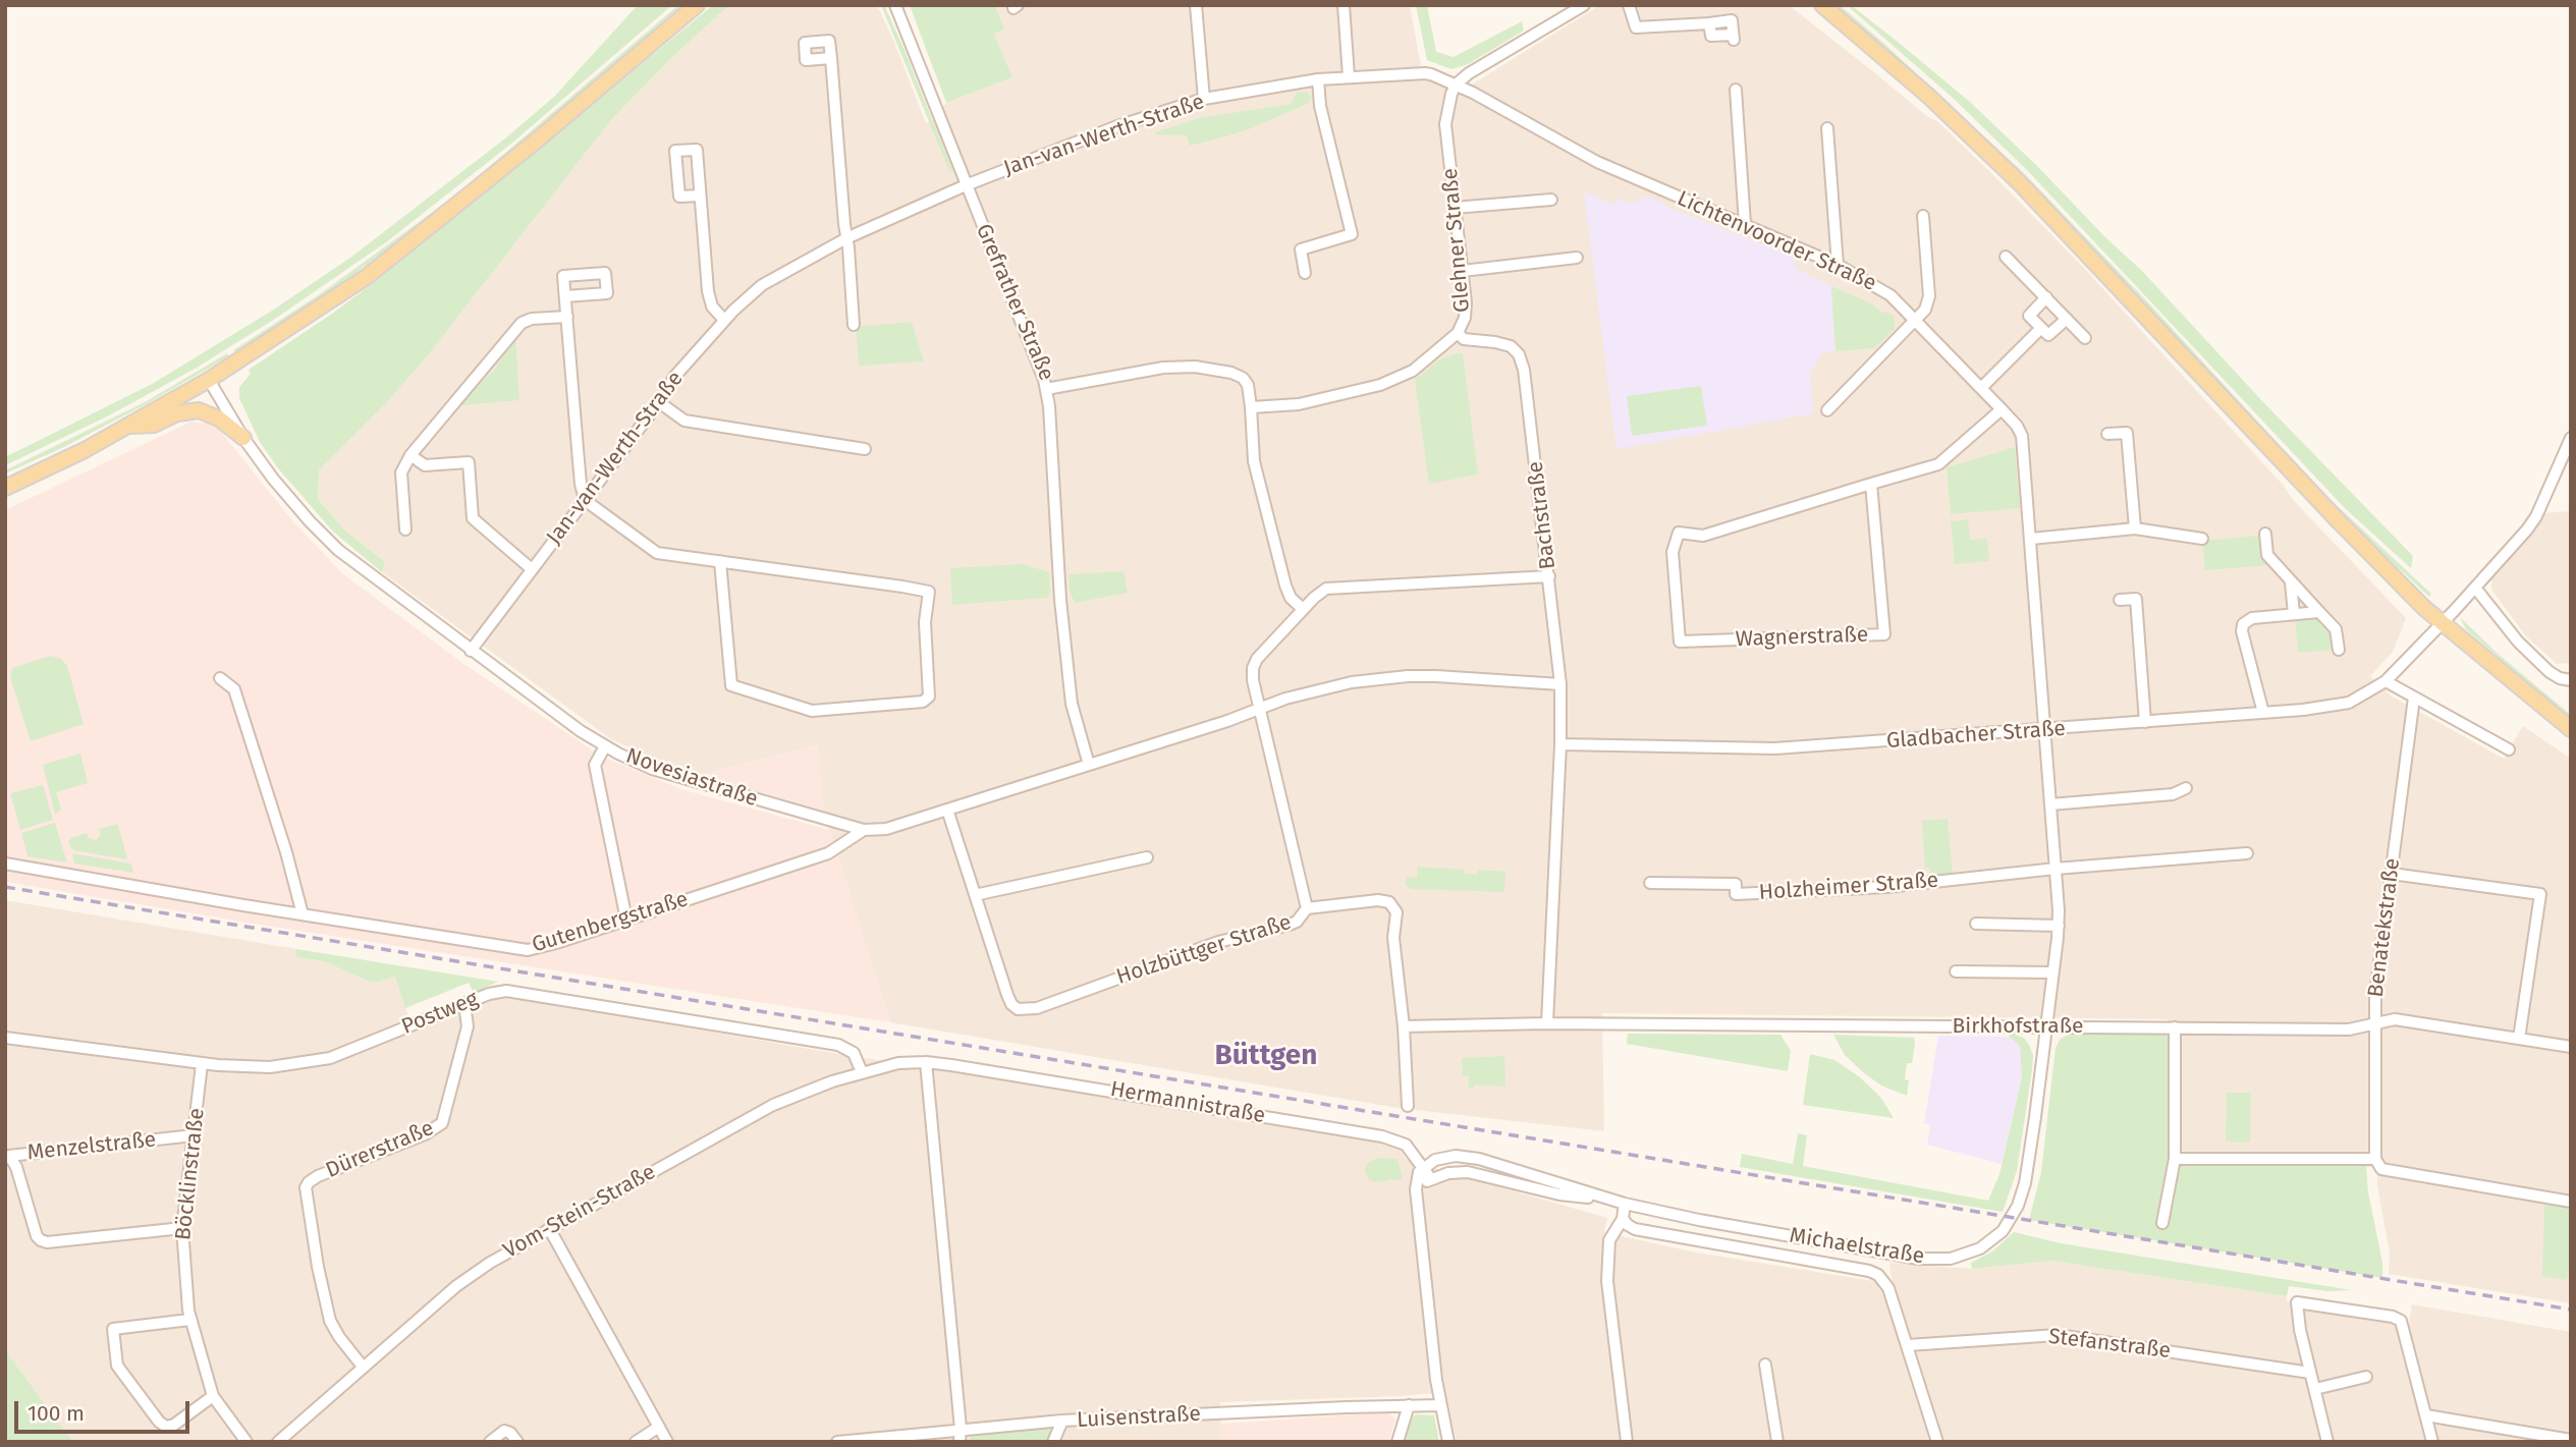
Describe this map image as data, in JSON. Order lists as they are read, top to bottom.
{
  "streets": {
    "street": [
      "Jan-van-Werth-Straße",
      "Glehner Straße",
      "Lichtenvoorder Straße",
      "Grefrather Straße",
      "Bachstraße",
      "Wagnerstraße",
      "Gladbacher Straße",
      "Novesiastraße",
      "Holzheimer Straße",
      "Gutenbergstraße",
      "Benatekstraße",
      "Holzbüttger Straße",
      "Postweg",
      "Birkhofstraße",
      "Hermannistraße",
      "Menzelstraße",
      "Dürerstraße",
      "Böcklinstraße",
      "Vom-Stein-Straße",
      "Michaelstraße",
      "Stefanstraße",
      "Luisenstraße"
    ]
  },
  "crossings": [
    ["Jan-van-Werth-Straße", "Glehner Straße"],
    ["Jan-van-Werth-Straße", "Lichtenvoorder Straße"],
    ["Jan-van-Werth-Straße", "Grefrather Straße"],
    ["Jan-van-Werth-Straße", "Novesiastraße"],
    ["Glehner Straße", "Lichtenvoorder Straße"],
    ["Glehner Straße", "Grefrather Straße"],
    ["Glehner Straße", "Bachstraße"],
    ["Lichtenvoorder Straße", "Gladbacher Straße"],
    ["Lichtenvoorder Straße", "Holzheimer Straße"],
    ["Lichtenvoorder Straße", "Michaelstraße"],
    ["Bachstraße", "Gladbacher Straße"],
    ["Bachstraße", "Novesiastraße"],
    ["Bachstraße", "Birkhofstraße"],
    ["Novesiastraße", "Gutenbergstraße"],
    ["Holzheimer Straße", "Michaelstraße"],
    ["Benatekstraße", "Birkhofstraße"],
    ["Holzbüttger Straße", "Birkhofstraße"],
    ["Postweg", "Dürerstraße"],
    ["Postweg", "Böcklinstraße"],
    ["Postweg", "Vom-Stein-Straße"],
    ["Birkhofstraße", "Michaelstraße"],
    ["Hermannistraße", "Vom-Stein-Straße"],
    ["Hermannistraße", "Michaelstraße"],
    ["Menzelstraße", "Böcklinstraße"],
    ["Dürerstraße", "Vom-Stein-Straße"],
    ["Michaelstraße", "Stefanstraße"]
  ],
  "districts": ["Büttgen"],
  "scale_bar": "100 m"
}
